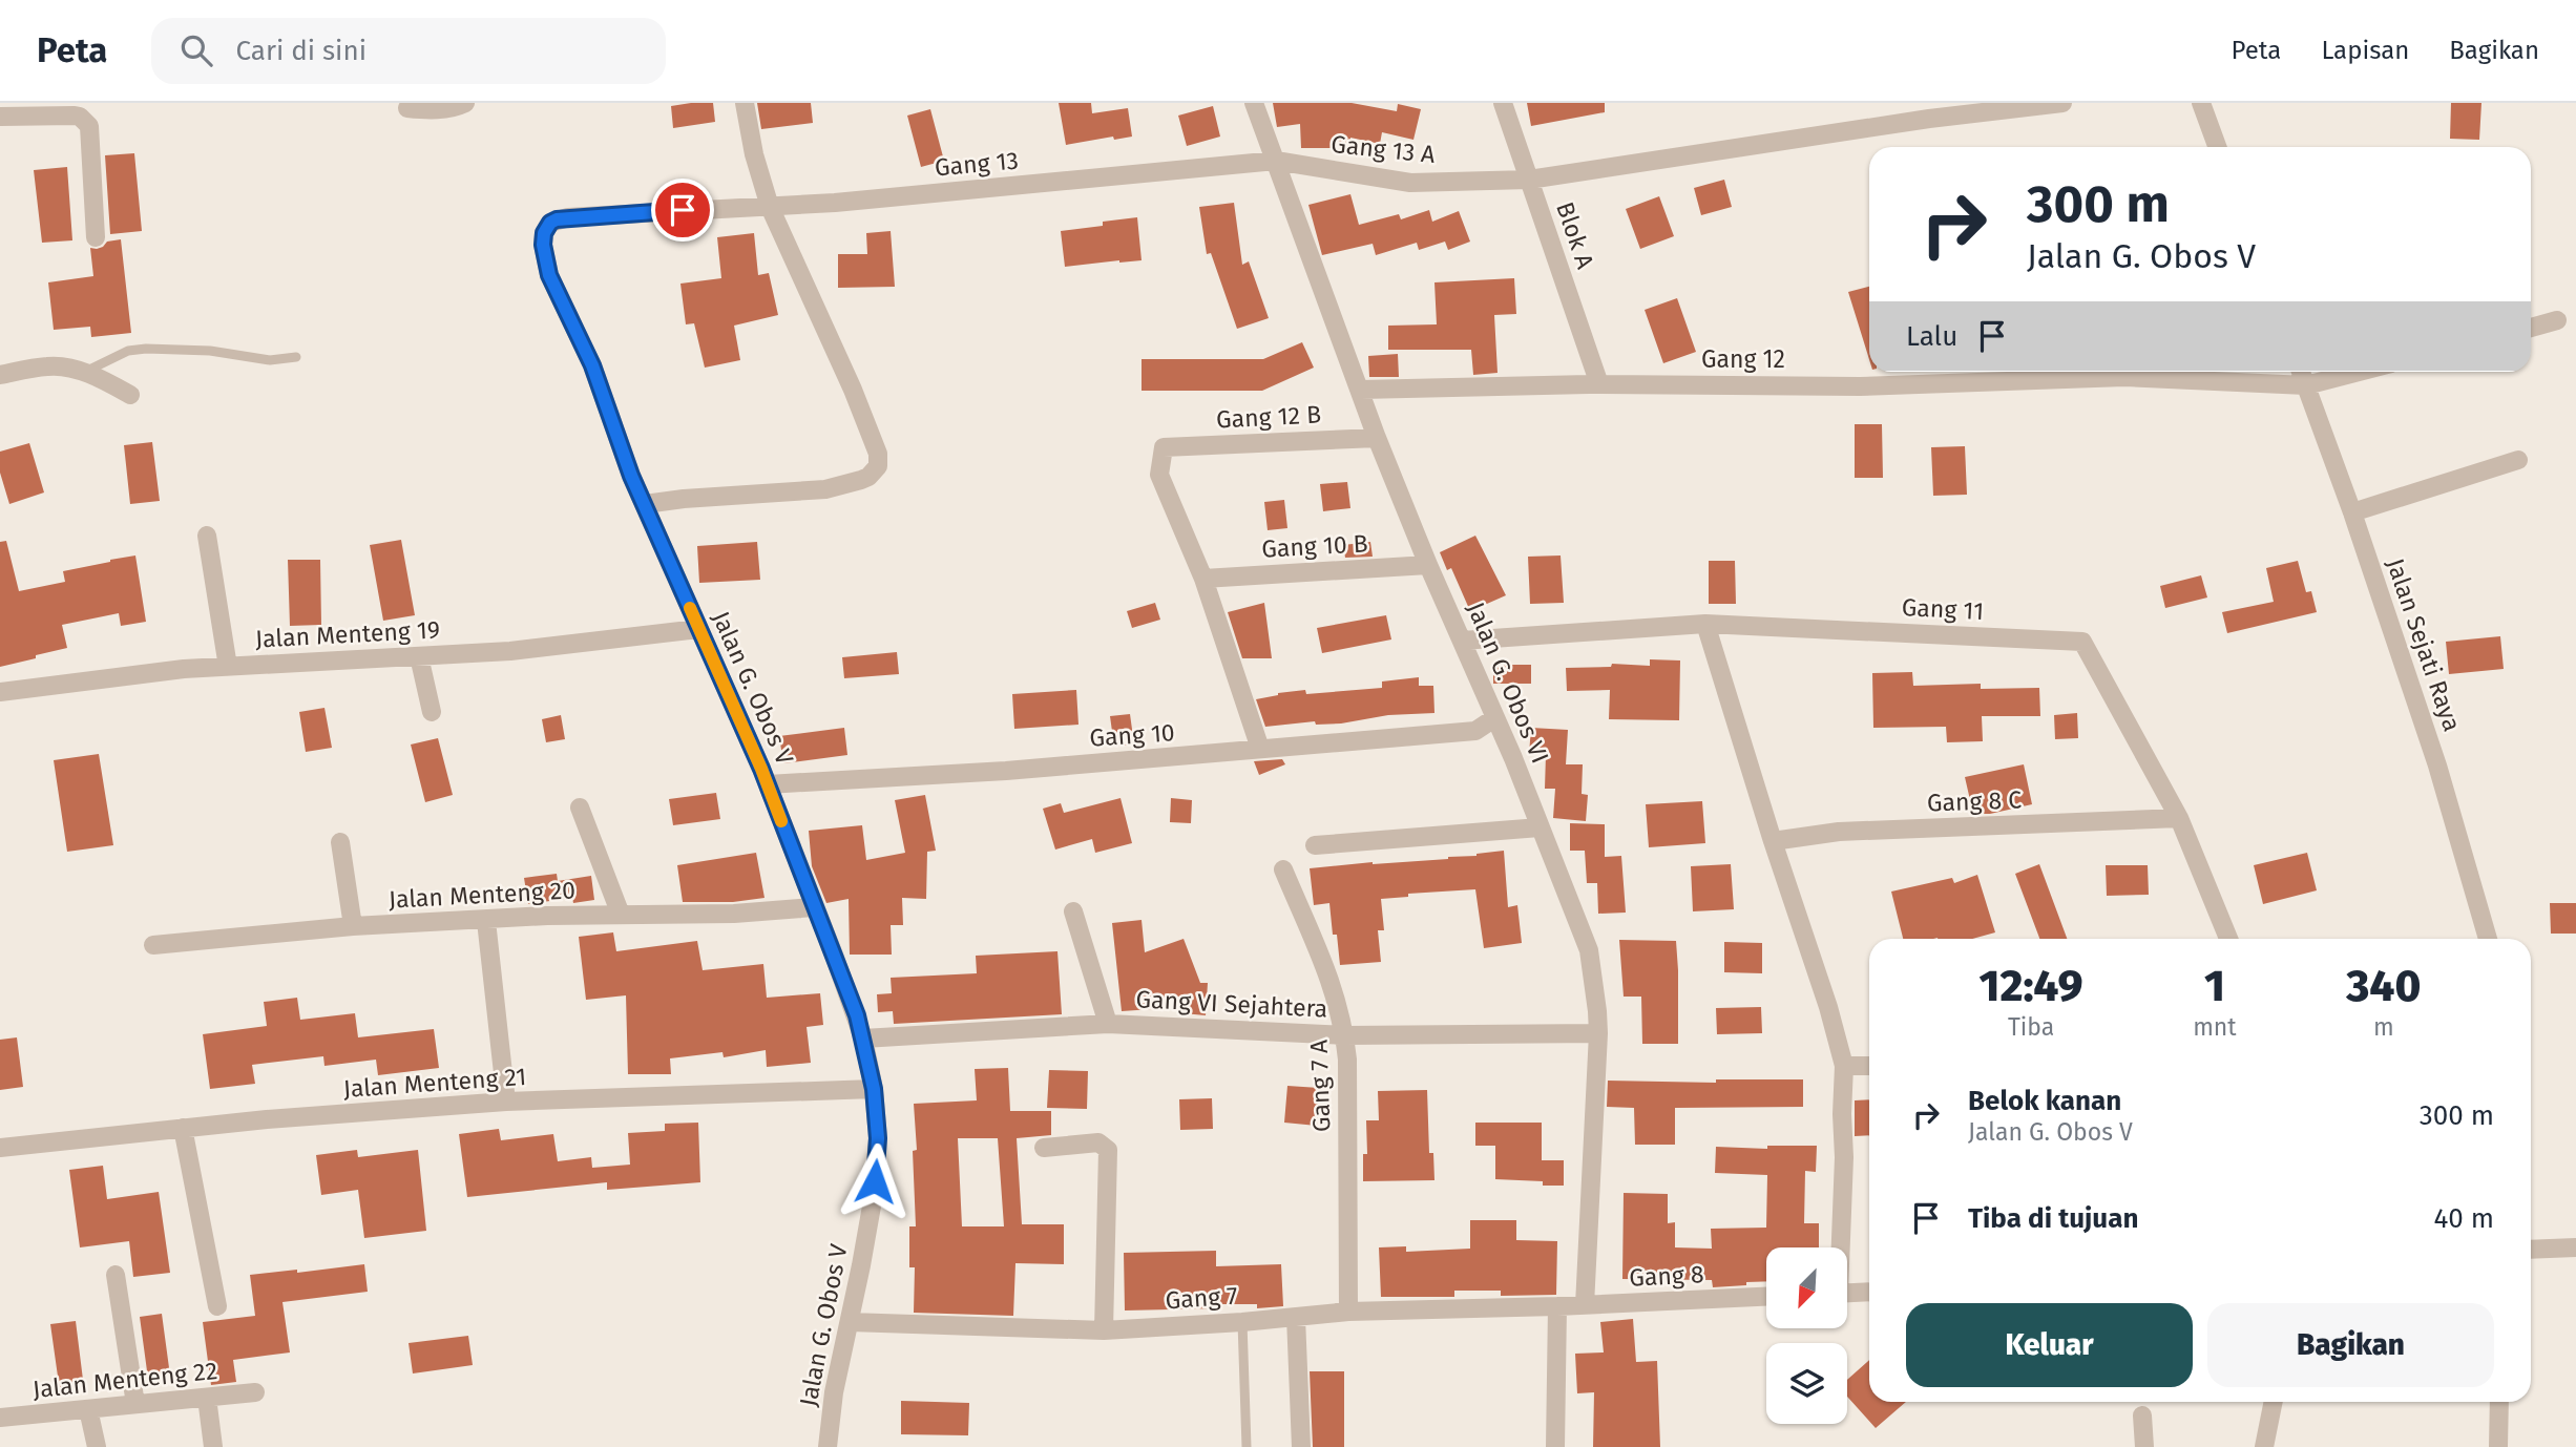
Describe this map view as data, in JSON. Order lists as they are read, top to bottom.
{
  "streets": {
    "street": [
      "Gang 13 A",
      "Gang 13",
      "Blok A",
      "Gang 12",
      "Gang 12 B",
      "Gang 10 B",
      "Gang 11",
      "Jalan Menteng 19",
      "Jalan Sejati Raya",
      "Jalan G. Obos VI",
      "Jalan G. Obos V",
      "Gang 10",
      "Gang 8 C",
      "Jalan Menteng 20",
      "Gang VI Sejahtera",
      "Jalan Menteng 21",
      "Gang 7 A",
      "Gang 8",
      "Gang 7",
      "Jalan Menteng 22"
    ]
  },
  "crossings": [
    ["Gang 13 A", "Gang 13"],
    ["Gang 13 A", "Blok A"],
    ["Gang 13 A", "Jalan G. Obos VI"],
    ["Gang 13", "Jalan G. Obos VI"],
    ["Gang 13", "Jalan G. Obos V"],
    ["Blok A", "Gang 12"],
    ["Gang 12", "Jalan Sejati Raya"],
    ["Gang 12", "Jalan G. Obos VI"],
    ["Gang 12 B", "Gang 10 B"],
    ["Gang 12 B", "Jalan G. Obos VI"],
    ["Gang 10 B", "Jalan G. Obos VI"],
    ["Gang 11", "Jalan G. Obos VI"],
    ["Gang 11", "Gang 8 C"],
    ["Jalan Menteng 19", "Jalan G. Obos V"],
    ["Jalan G. Obos VI", "Gang 10"],
    ["Jalan G. Obos VI", "Gang VI Sejahtera"],
    ["Jalan G. Obos VI", "Gang 8"],
    ["Jalan G. Obos V", "Gang 10"],
    ["Jalan G. Obos V", "Jalan Menteng 20"],
    ["Jalan G. Obos V", "Gang VI Sejahtera"],
    ["Jalan G. Obos V", "Jalan Menteng 21"],
    ["Jalan G. Obos V", "Gang 7"],
    ["Gang VI Sejahtera", "Gang 7 A"],
    ["Gang 7 A", "Gang 7"],
    ["Gang 8", "Gang 7"]
  ],
  "north": "bottom left",
  "page": {
    "header": "Peta",
    "search": "Cari di sini",
    "nav": ["Peta", "Lapisan", "Bagikan"],
    "turn": ["300 m", "Jalan G. Obos V"],
    "then": "Lalu",
    "eta": [
      "12:49",
      "Tiba",
      "1",
      "mnt",
      "340",
      "m"
    ],
    "list": [
      {
        "name": "Belok kanan",
        "note": "Jalan G. Obos V",
        "value": "300 m"
      },
      {
        "name": "Tiba di tujuan",
        "value": "40 m"
      }
    ],
    "buttons": ["Keluar", "Bagikan"]
  }
}
